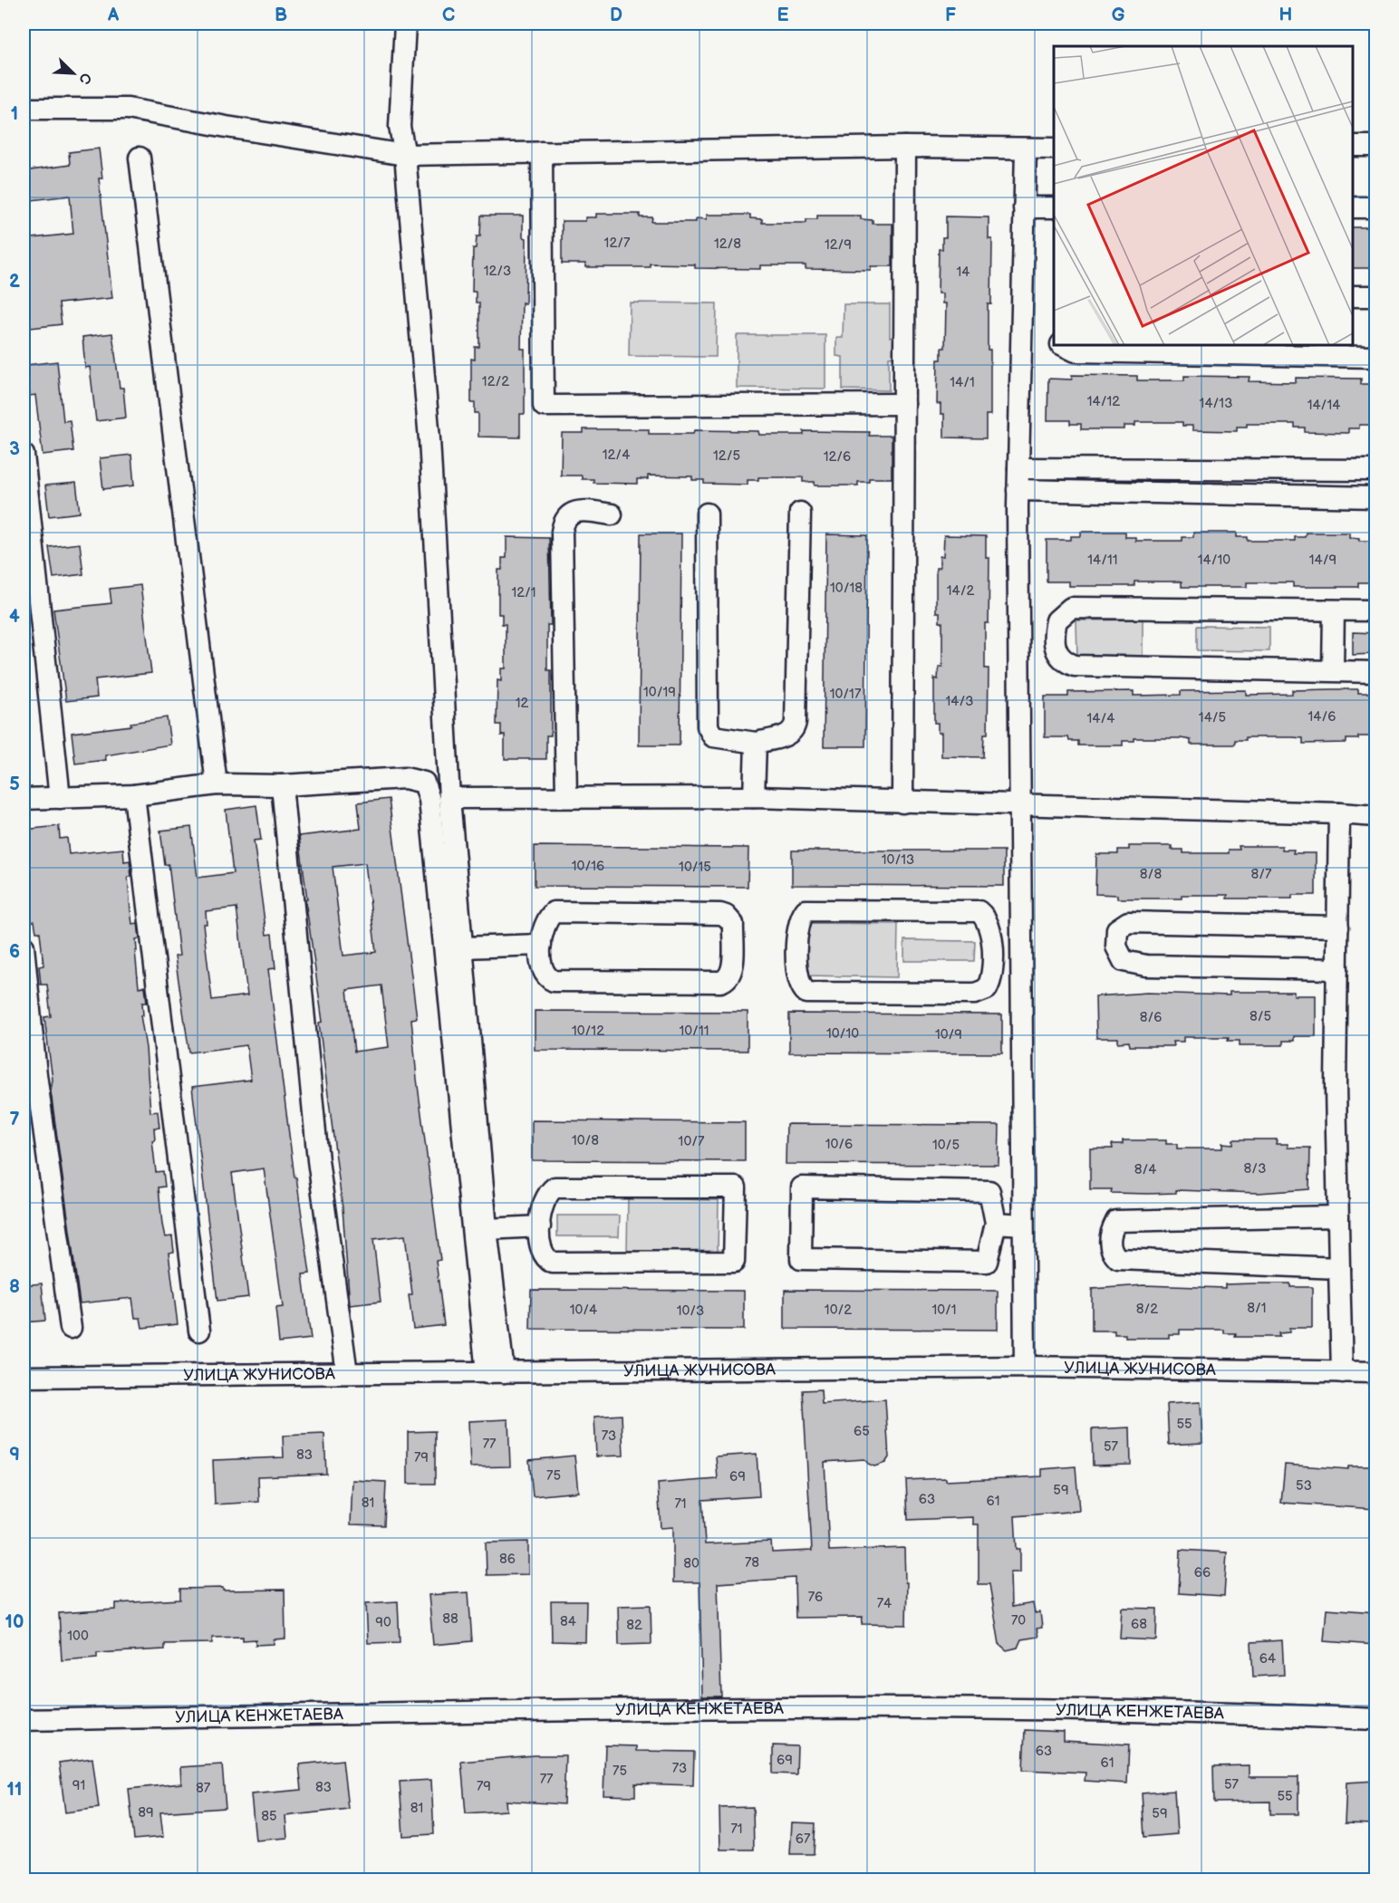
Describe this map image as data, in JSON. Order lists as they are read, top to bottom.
{
  "streets": {
    "street": ["УЛИЦА ЖУНИСОВА", "УЛИЦА КЕНЖЕТАЕВА"]
  },
  "house_numbers": [
    "12/7",
    "12/8",
    "12/9",
    "12/3",
    "14",
    "12/2",
    "14/1",
    "14/12",
    "14/13",
    "14/14",
    "12/4",
    "12/5",
    "12/6",
    "14/11",
    "14/10",
    "14/9",
    "10/18",
    "14/2",
    "12/1",
    "10/19",
    "10/17",
    "14/3",
    "12",
    "14/6",
    "14/5",
    "14/4",
    "10/13",
    "10/16",
    "10/15",
    "8/8",
    "8/7",
    "8/5",
    "8/6",
    "10/12",
    "10/11",
    "10/10",
    "10/9",
    "10/8",
    "10/7",
    "10/6",
    "10/5",
    "8/3",
    "8/4",
    "8/1",
    "8/2",
    "10/4",
    "10/2",
    "10/1",
    "10/3",
    "55",
    "65",
    "73",
    "77",
    "57",
    "83",
    "79",
    "75",
    "69",
    "53",
    "59",
    "63",
    "61",
    "81",
    "71",
    "86",
    "78",
    "80",
    "66",
    "76",
    "74",
    "88",
    "70",
    "84",
    "90",
    "68",
    "82",
    "100",
    "64",
    "63",
    "69",
    "61",
    "73",
    "75",
    "77",
    "57",
    "91",
    "79",
    "83",
    "87",
    "55",
    "81",
    "89",
    "59",
    "85",
    "71",
    "67"
  ],
  "north": "bottom right",
  "grid": {
    "columns": [
      "A",
      "B",
      "C",
      "D",
      "E",
      "F",
      "G",
      "H"
    ],
    "rows": [
      "1",
      "2",
      "3",
      "4",
      "5",
      "6",
      "7",
      "8",
      "9",
      "10",
      "11"
    ]
  }
}
